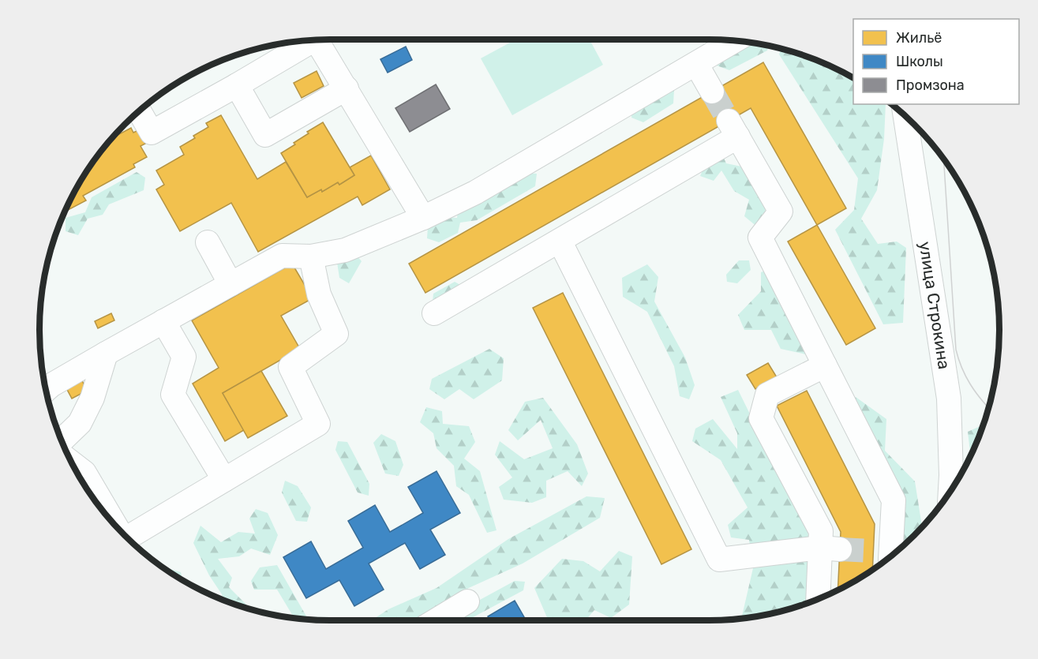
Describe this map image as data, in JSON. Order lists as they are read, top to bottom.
{
  "streets": {
    "street": ["улица Строкина"]
  },
  "legend": ["Жильё", "Школы", "Промзона"]
}
